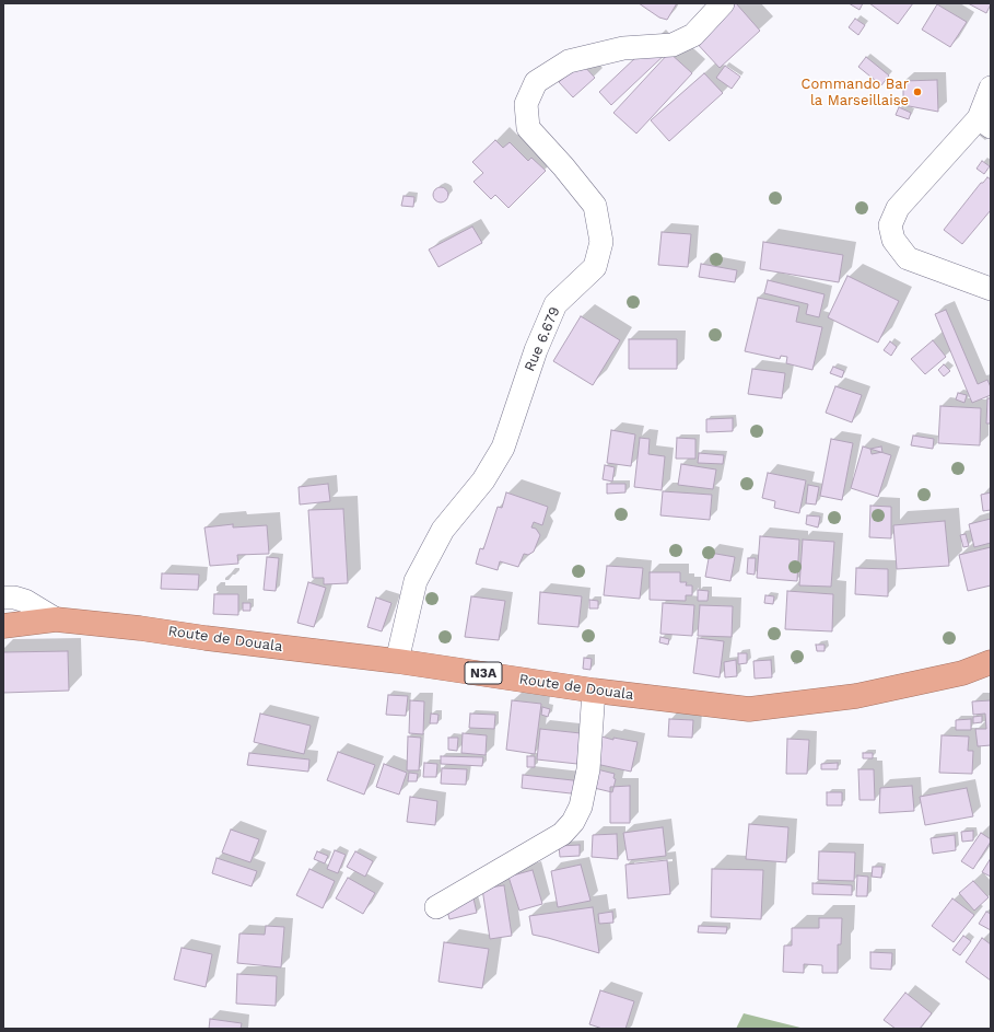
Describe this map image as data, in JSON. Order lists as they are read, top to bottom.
{
  "streets": {
    "highway": ["Route de Douala", "N3A"],
    "street": ["Rue 6.679"]
  },
  "crossings": [
    ["Rue 6.679", "Route de Douala"]
  ],
  "places": ["Commando Bar la Marseillaise"]
}
